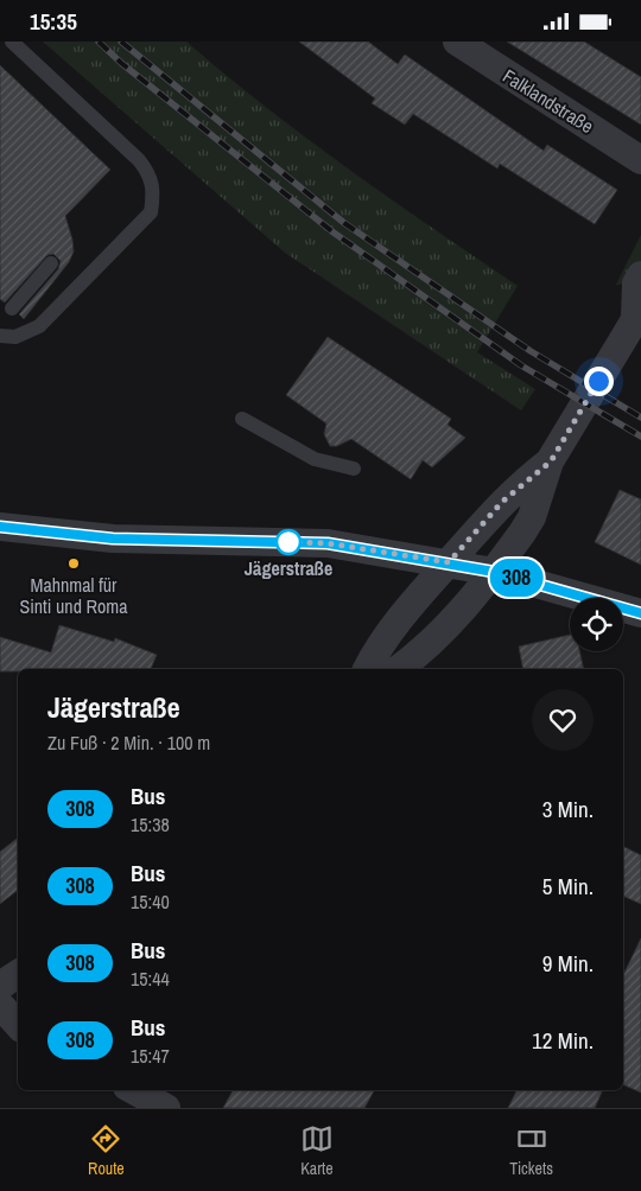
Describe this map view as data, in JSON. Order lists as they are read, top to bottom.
{
  "streets": {
    "street": ["Falklandstraße"]
  },
  "places": ["Jägerstraße", "Mahnmal für Sinti und Roma"],
  "lines": ["bus line 308"],
  "page": {
    "status": "15:35",
    "on_map": "308",
    "heading": ["Jägerstraße", "Zu Fuß · 2 Min. · 100 m"],
    "list": [
      {
        "mark": "308",
        "name": "Bus",
        "note": "15:38",
        "value": "3 Min."
      },
      {
        "mark": "308",
        "name": "Bus",
        "note": "15:40",
        "value": "5 Min."
      },
      {
        "mark": "308",
        "name": "Bus",
        "note": "15:44",
        "value": "9 Min."
      },
      {
        "mark": "308",
        "name": "Bus",
        "note": "15:47",
        "value": "12 Min."
      }
    ],
    "tabs": ["Route", "Karte", "Tickets"]
  }
}
